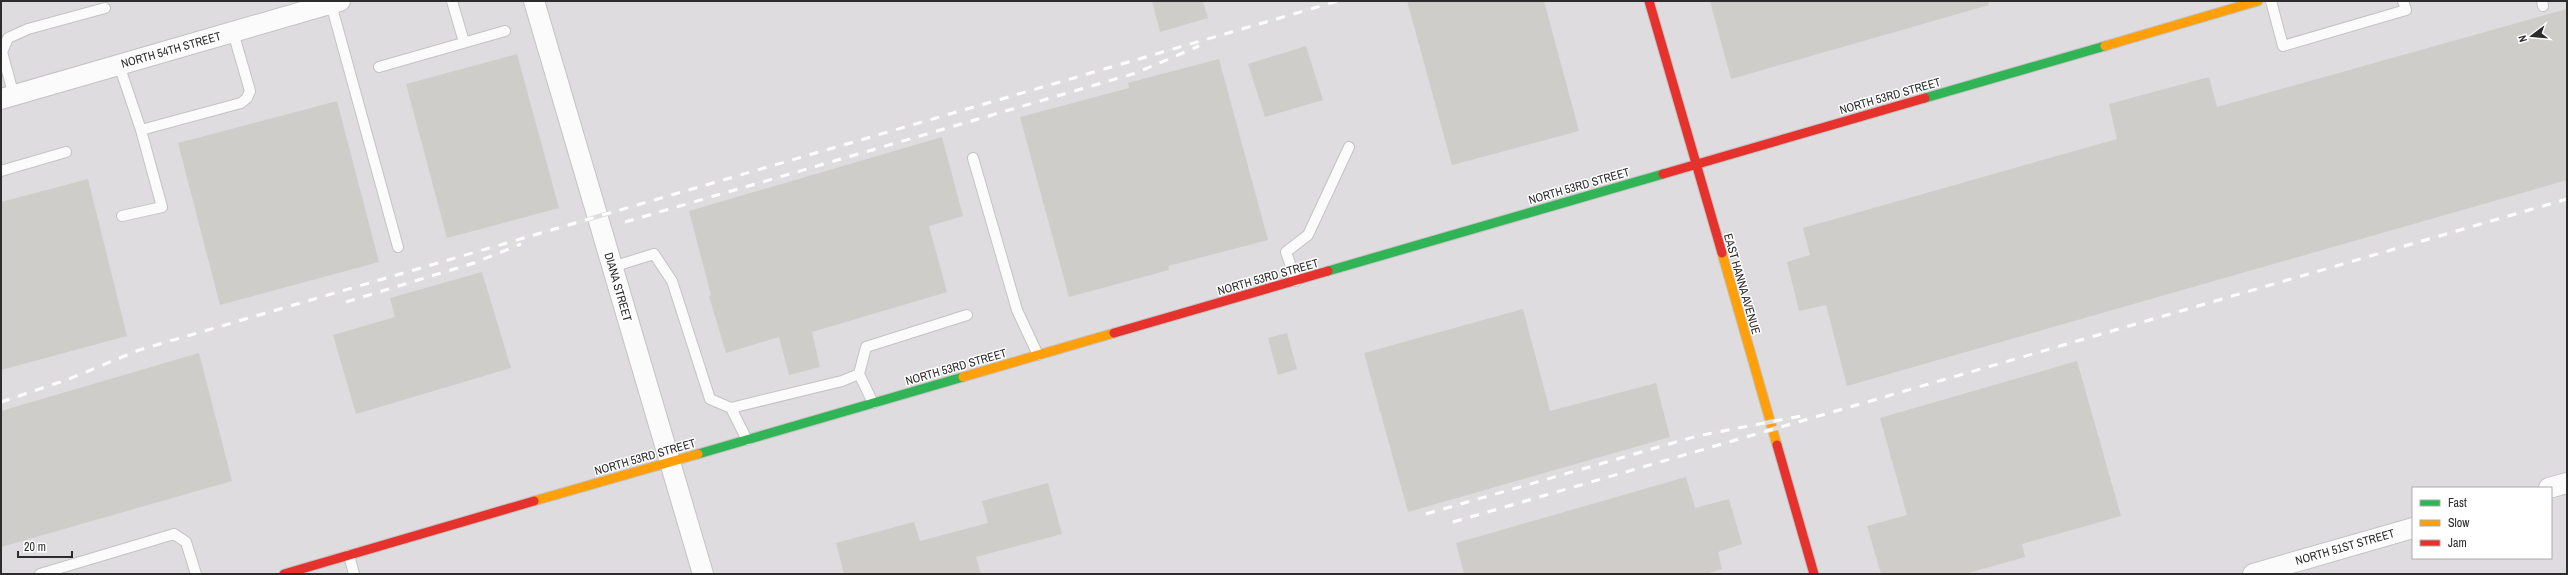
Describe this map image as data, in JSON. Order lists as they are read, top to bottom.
{
  "streets": {
    "street": [
      "NORTH 54TH STREET",
      "NORTH 53RD STREET",
      "EAST HANNA AVENUE",
      "DIANA STREET",
      "NORTH 51ST STREET"
    ]
  },
  "crossings": [
    ["NORTH 53RD STREET", "EAST HANNA AVENUE"],
    ["NORTH 53RD STREET", "DIANA STREET"]
  ],
  "legend": ["Fast", "Slow", "Jam"],
  "scale_bar": "20 m",
  "north": "left"
}
